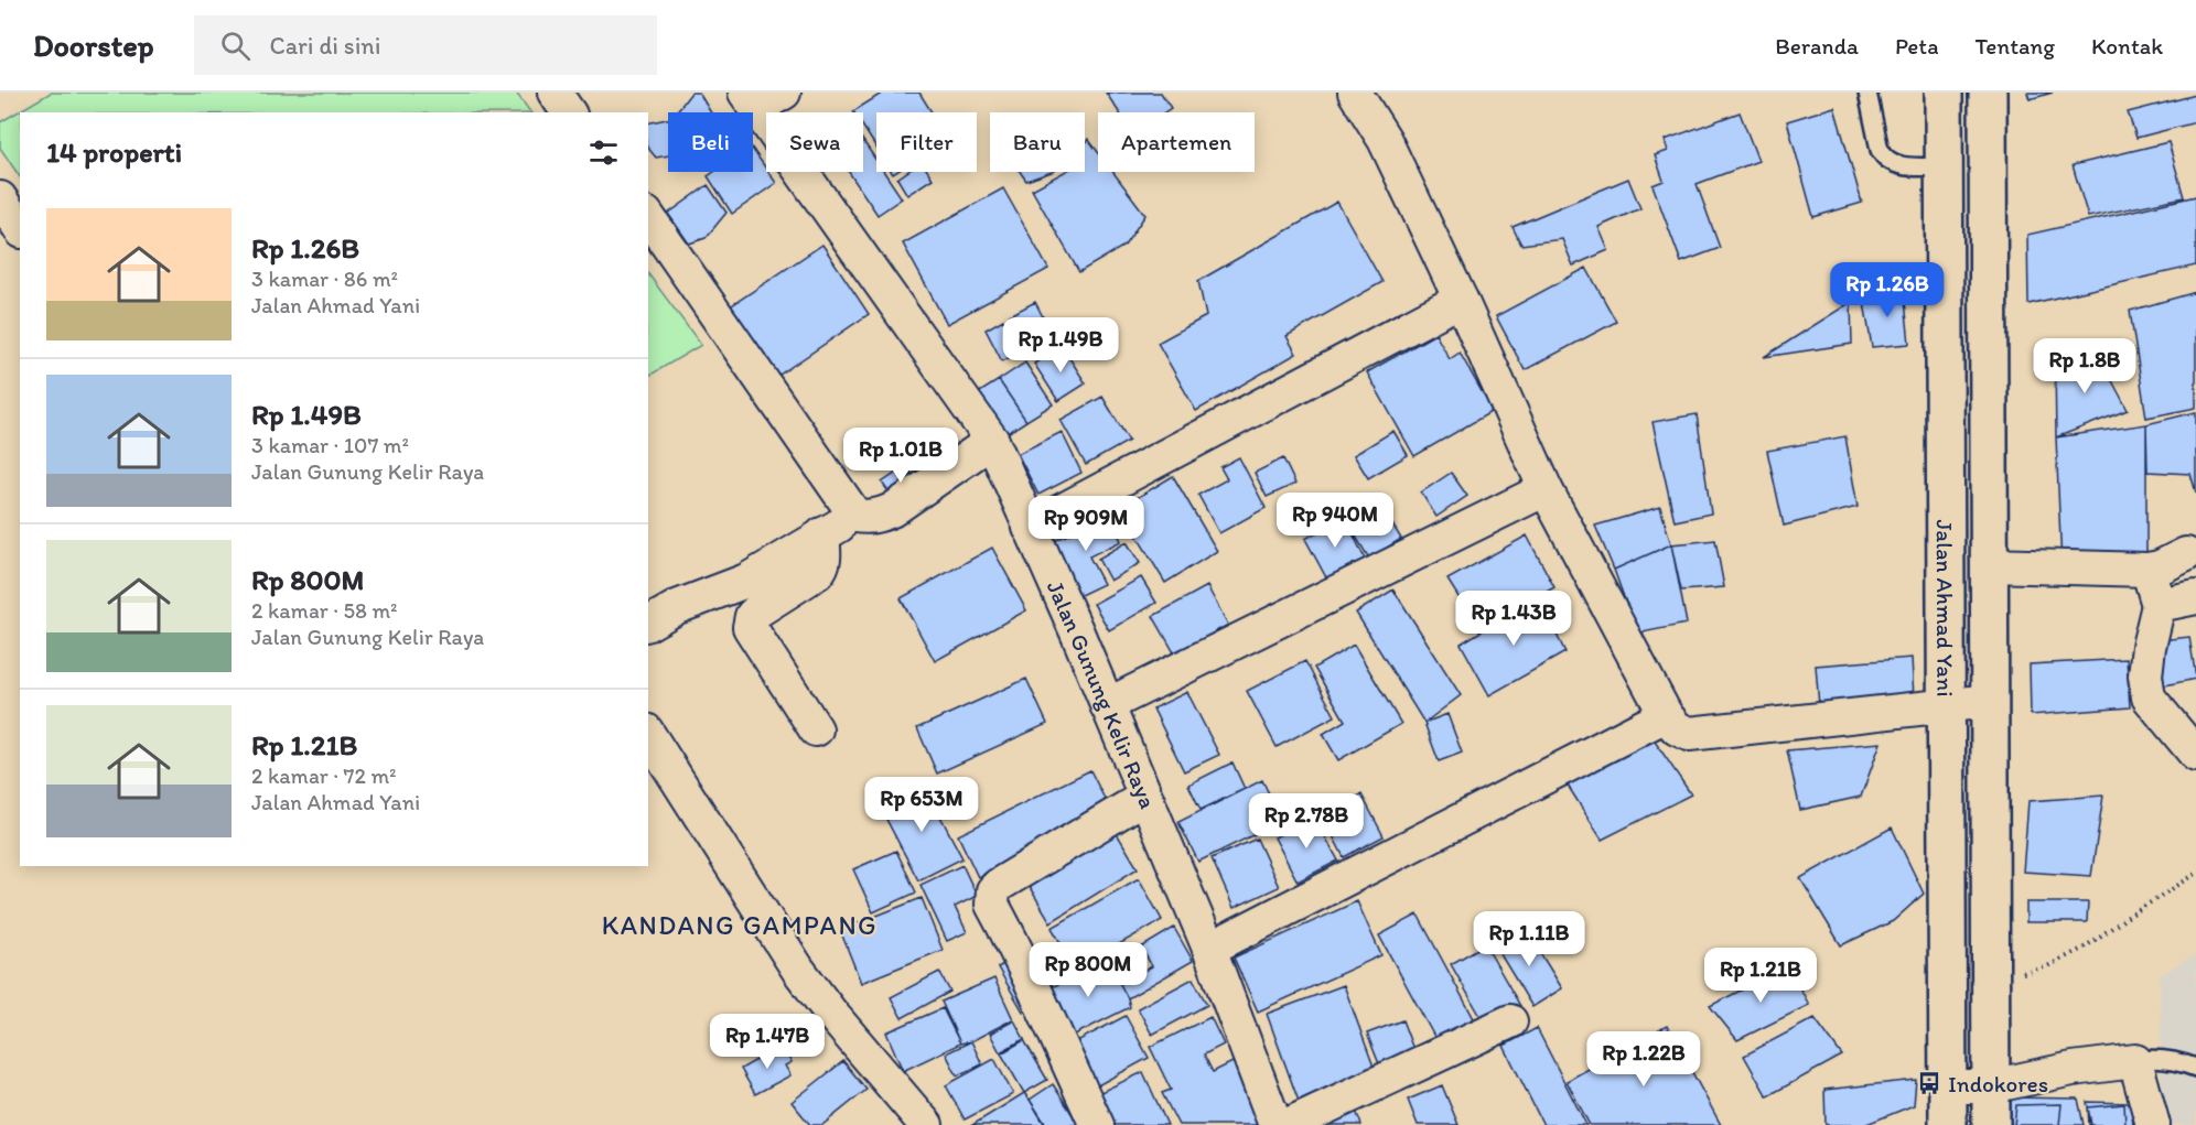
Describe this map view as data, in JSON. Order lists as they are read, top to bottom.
{
  "streets": {
    "main road": ["Jalan Ahmad Yani"],
    "street": ["Jalan Gunung Kelir Raya"]
  },
  "districts": ["KANDANG GAMPANG"],
  "places": {
    "bus stop": ["Indokores"]
  },
  "page": {
    "header": "Doorstep",
    "search": "Cari di sini",
    "nav": [
      "Beranda",
      "Peta",
      "Tentang",
      "Kontak"
    ],
    "chip": [
      "Beli",
      "Sewa",
      "Filter",
      "Baru",
      "Apartemen"
    ],
    "heading": "14 properti",
    "list": [
      {
        "name": "Rp 1.26B",
        "note": "3 kamar · 86 m² · Jalan Ahmad Yani"
      },
      {
        "name": "Rp 1.49B",
        "note": "3 kamar · 107 m² · Jalan Gunung Kelir Raya"
      },
      {
        "name": "Rp 800M",
        "note": "2 kamar · 58 m² · Jalan Gunung Kelir Raya"
      },
      {
        "name": "Rp 1.21B",
        "note": "2 kamar · 72 m² · Jalan Ahmad Yani"
      }
    ],
    "price": [
      "Rp 1.26B",
      "Rp 1.49B",
      "Rp 1.8B",
      "Rp 1.01B",
      "Rp 940M",
      "Rp 909M",
      "Rp 1.43B",
      "Rp 653M",
      "Rp 2.78B",
      "Rp 1.11B",
      "Rp 800M",
      "Rp 1.21B",
      "Rp 1.47B",
      "Rp 1.22B"
    ]
  }
}
